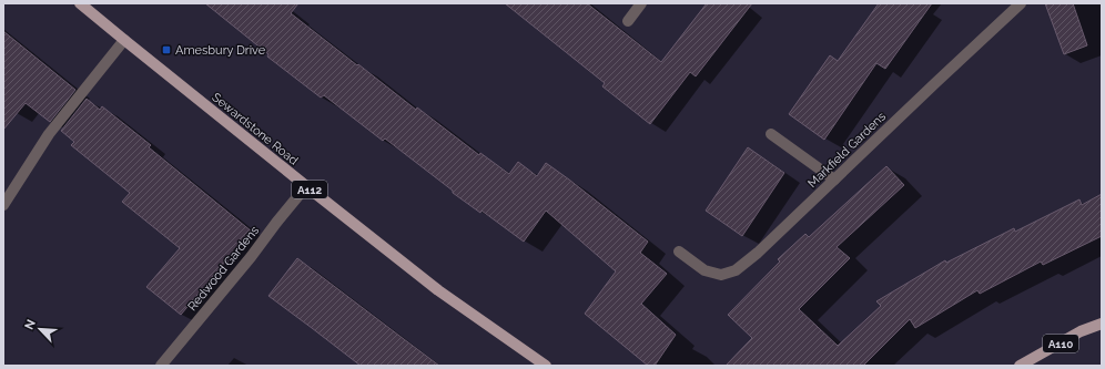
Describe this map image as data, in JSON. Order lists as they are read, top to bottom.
{
  "streets": {
    "main road": ["Sewardstone Road", "A112", "A110"],
    "street": ["Markfield Gardens", "Redwood Gardens"]
  },
  "crossings": [
    ["Sewardstone Road", "Redwood Gardens"]
  ],
  "places": {
    "transit": ["Amesbury Drive"]
  },
  "north": "top left"
}
